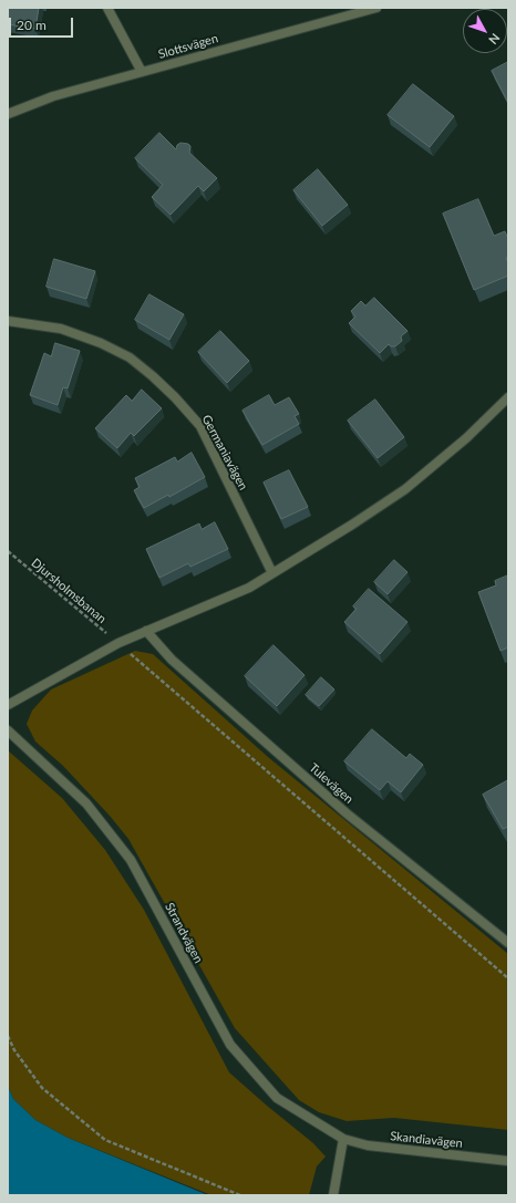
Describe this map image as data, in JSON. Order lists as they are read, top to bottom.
{
  "streets": {
    "street": [
      "Slottsvägen",
      "Germaniavägen",
      "Tulevägen",
      "Strandvägen",
      "Skandiavägen"
    ],
    "path": ["Djursholmsbanan"]
  },
  "crossings": [
    ["Strandvägen", "Skandiavägen"]
  ],
  "scale_bar": "20 m",
  "north": "bottom right"
}
